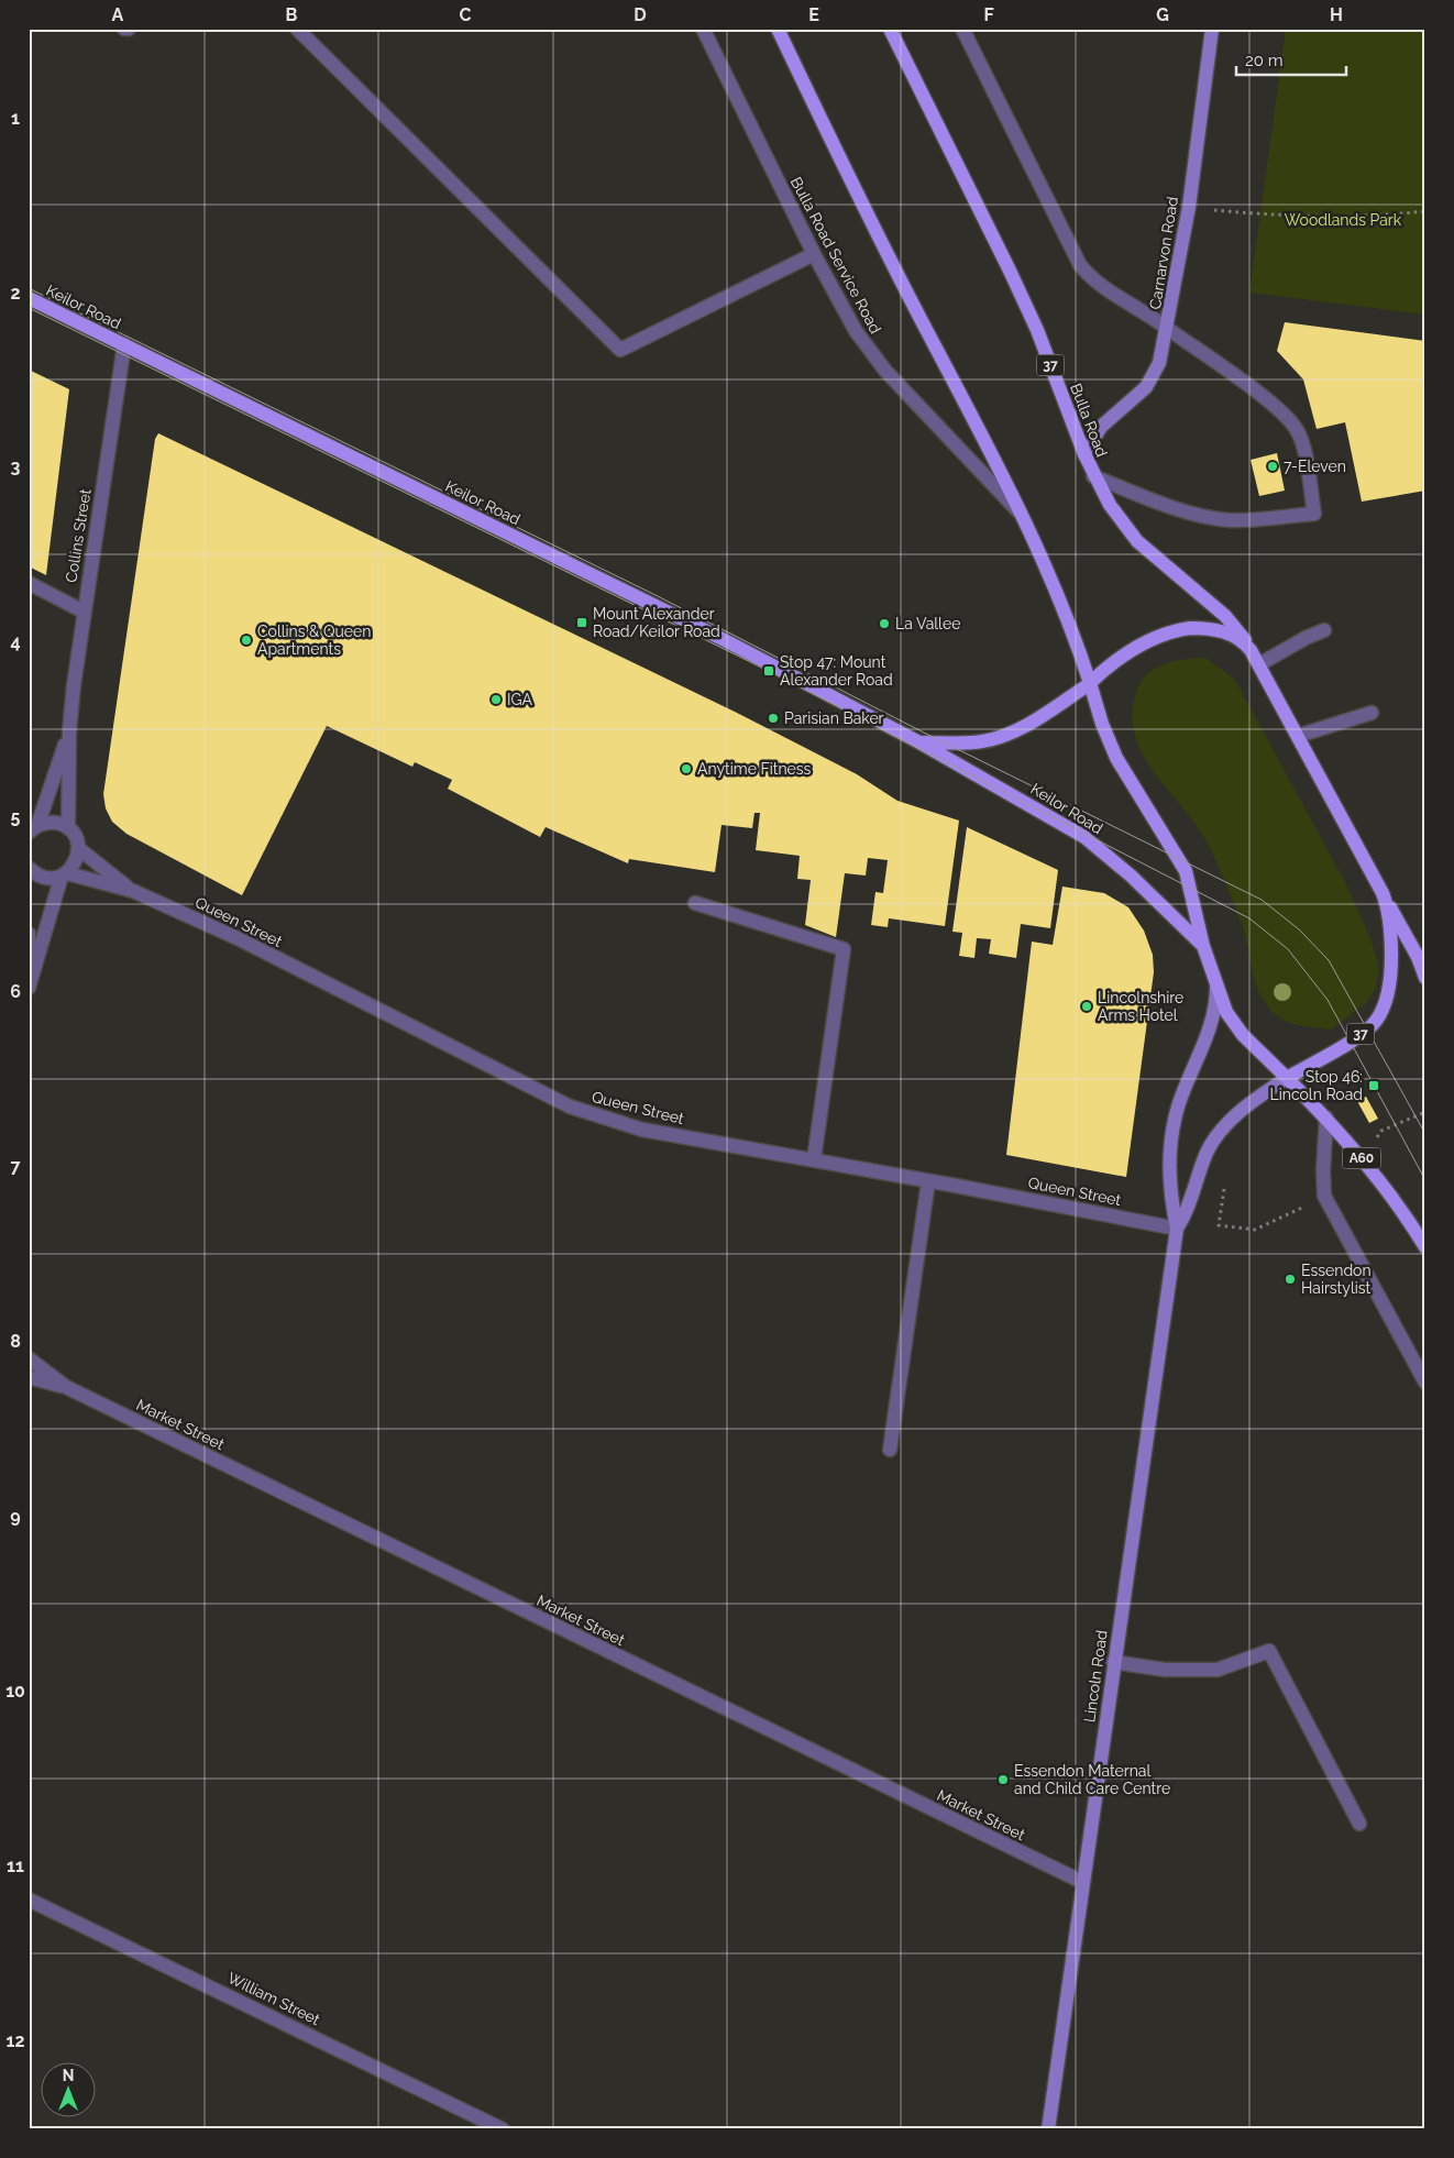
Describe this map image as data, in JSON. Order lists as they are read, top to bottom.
{
  "streets": {
    "main road": [
      "Carnarvon Road",
      "Keilor Road",
      "37",
      "Bulla Road",
      "A60",
      "Lincoln Road"
    ],
    "street": [
      "Bulla Road Service Road",
      "Collins Street",
      "Queen Street",
      "Market Street",
      "William Street"
    ]
  },
  "crossings": [
    ["Carnarvon Road", "Bulla Road"],
    ["Bulla Road Service Road", "37"],
    ["Keilor Road", "37"],
    ["Keilor Road", "Collins Street"],
    ["37", "Bulla Road"],
    ["37", "A60"],
    ["37", "Lincoln Road"],
    ["Queen Street", "Lincoln Road"],
    ["A60", "Lincoln Road"],
    ["Market Street", "Lincoln Road"]
  ],
  "parks": ["Woodlands Park"],
  "places": {
    "other": [
      "7-Eleven",
      "La Vallee",
      "Collins & Queen Apartments",
      "IGA",
      "Parisian Baker",
      "Anytime Fitness",
      "Lincolnshire Arms Hotel",
      "Essendon Hairstylist",
      "Essendon Maternal and Child Care Centre"
    ],
    "transit": ["Mount Alexander Road/Keilor Road", "Stop 47: Mount Alexander Road", "Stop 46: Lincoln Road"]
  },
  "scale_bar": "20 m",
  "north": "top",
  "grid": {
    "columns": [
      "A",
      "B",
      "C",
      "D",
      "E",
      "F",
      "G",
      "H"
    ],
    "rows": [
      "1",
      "2",
      "3",
      "4",
      "5",
      "6",
      "7",
      "8",
      "9",
      "10",
      "11",
      "12"
    ]
  }
}
